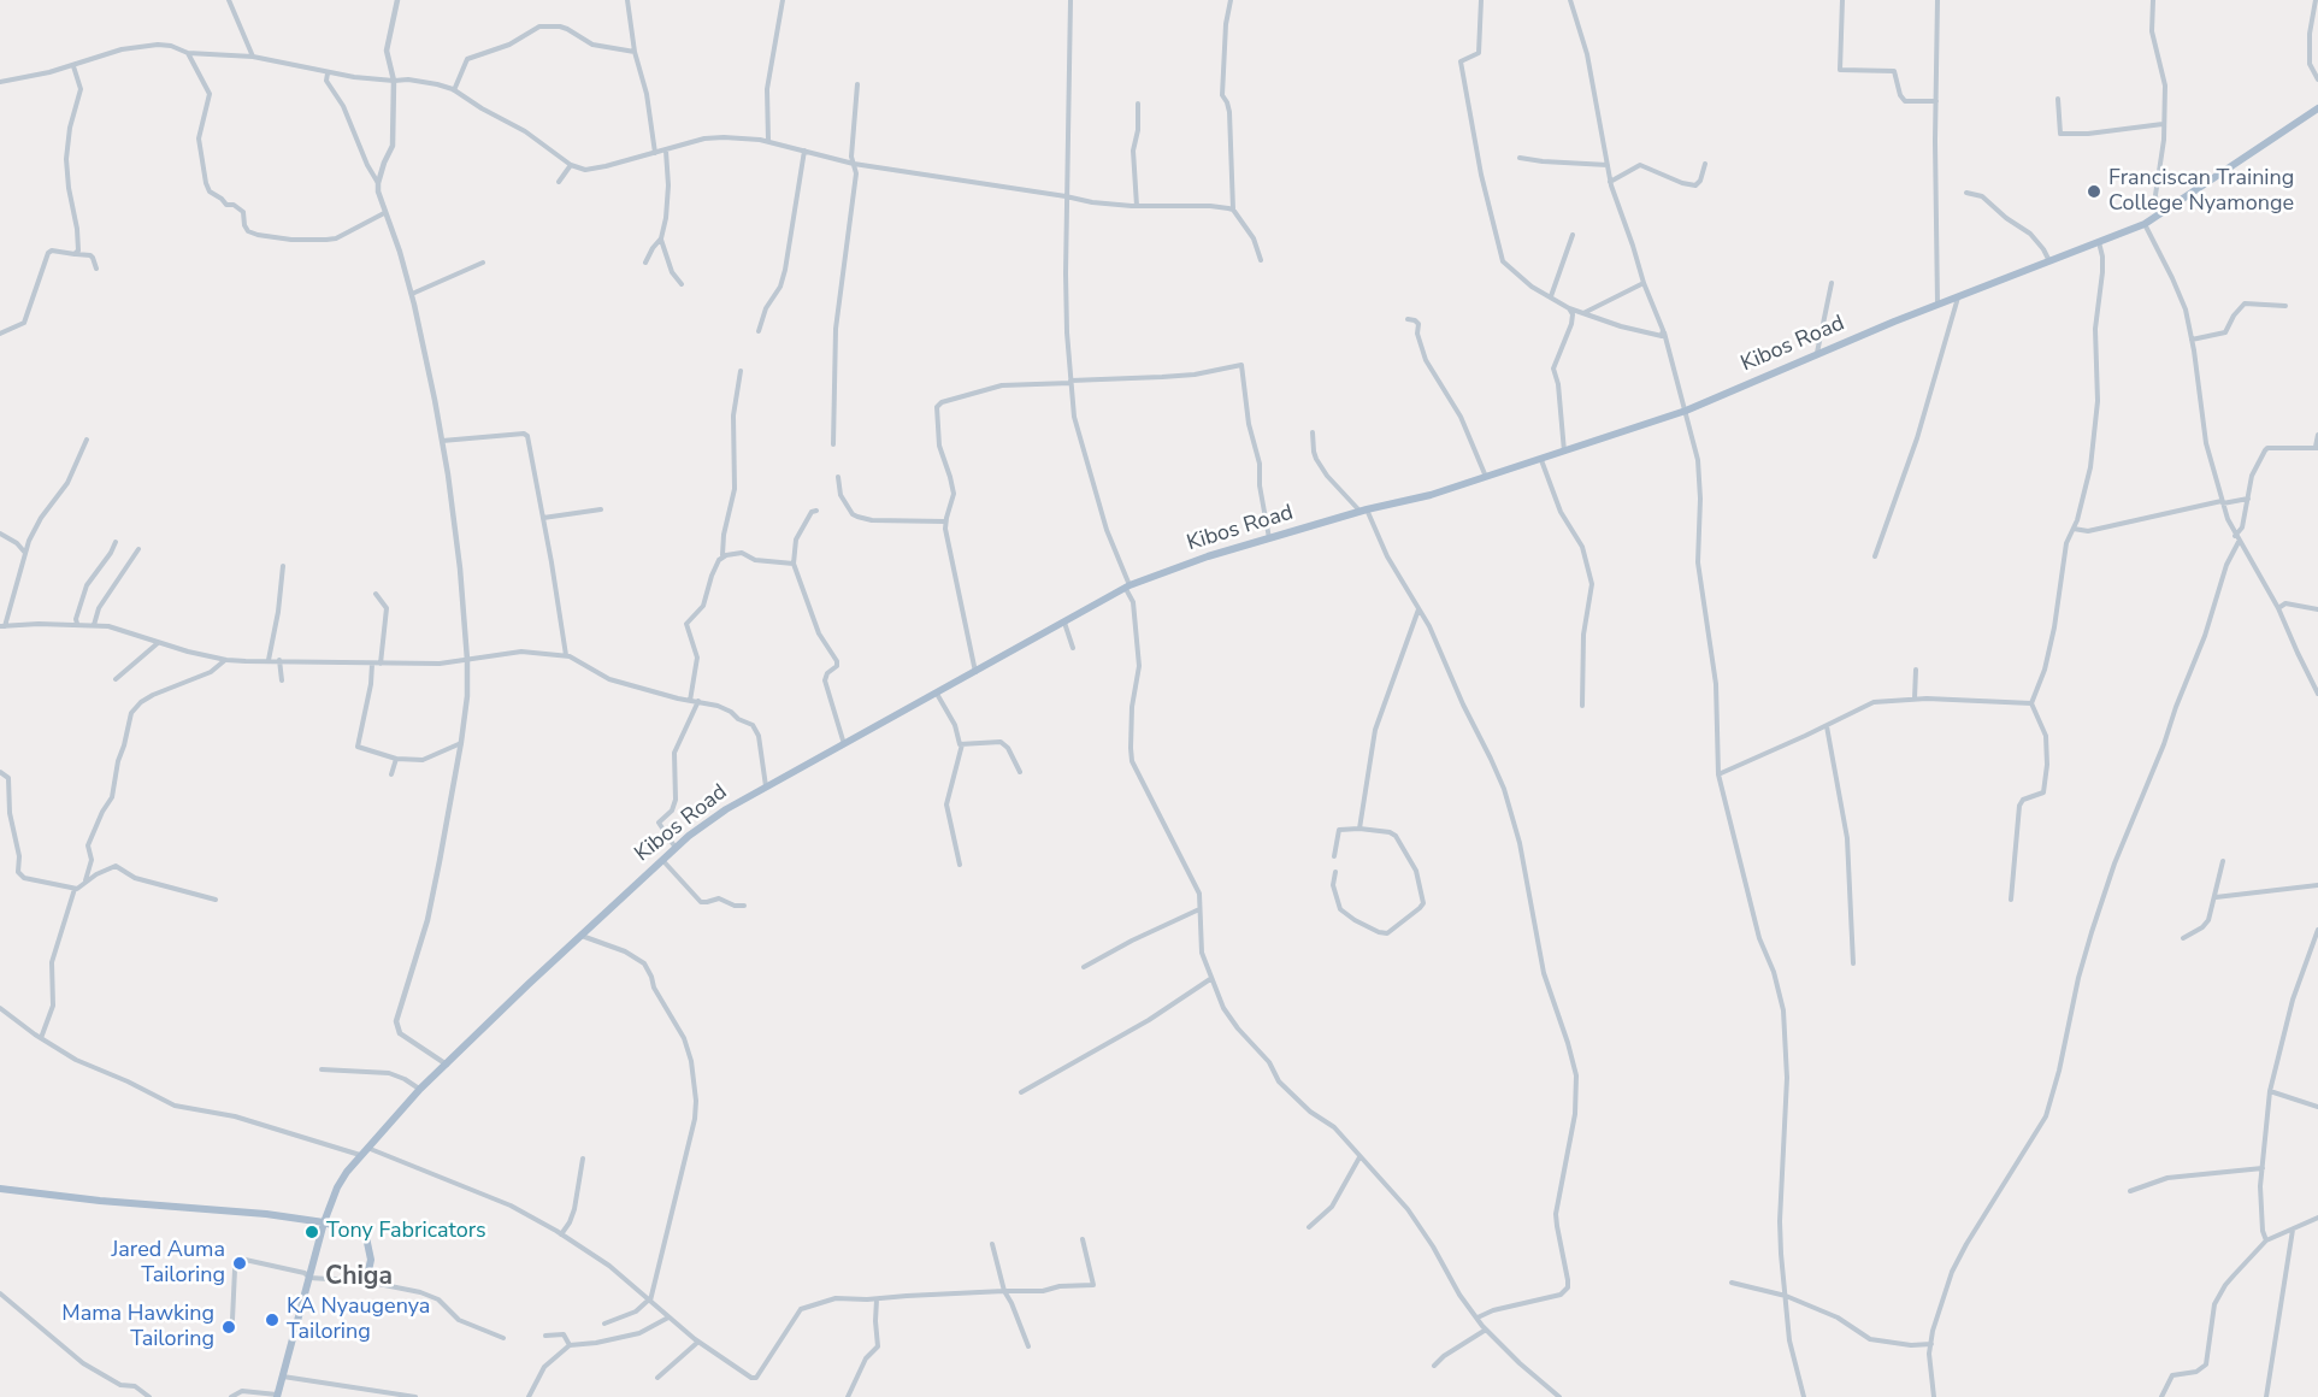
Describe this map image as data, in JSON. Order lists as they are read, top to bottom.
{
  "streets": {
    "main road": ["Kibos Road"]
  },
  "districts": ["Chiga"],
  "places": [
    "Franciscan Training College Nyamonge",
    "Tony Fabricators",
    "Jared Auma Tailoring",
    "KA Nyaugenya Tailoring",
    "Mama Hawking Tailoring"
  ]
}
